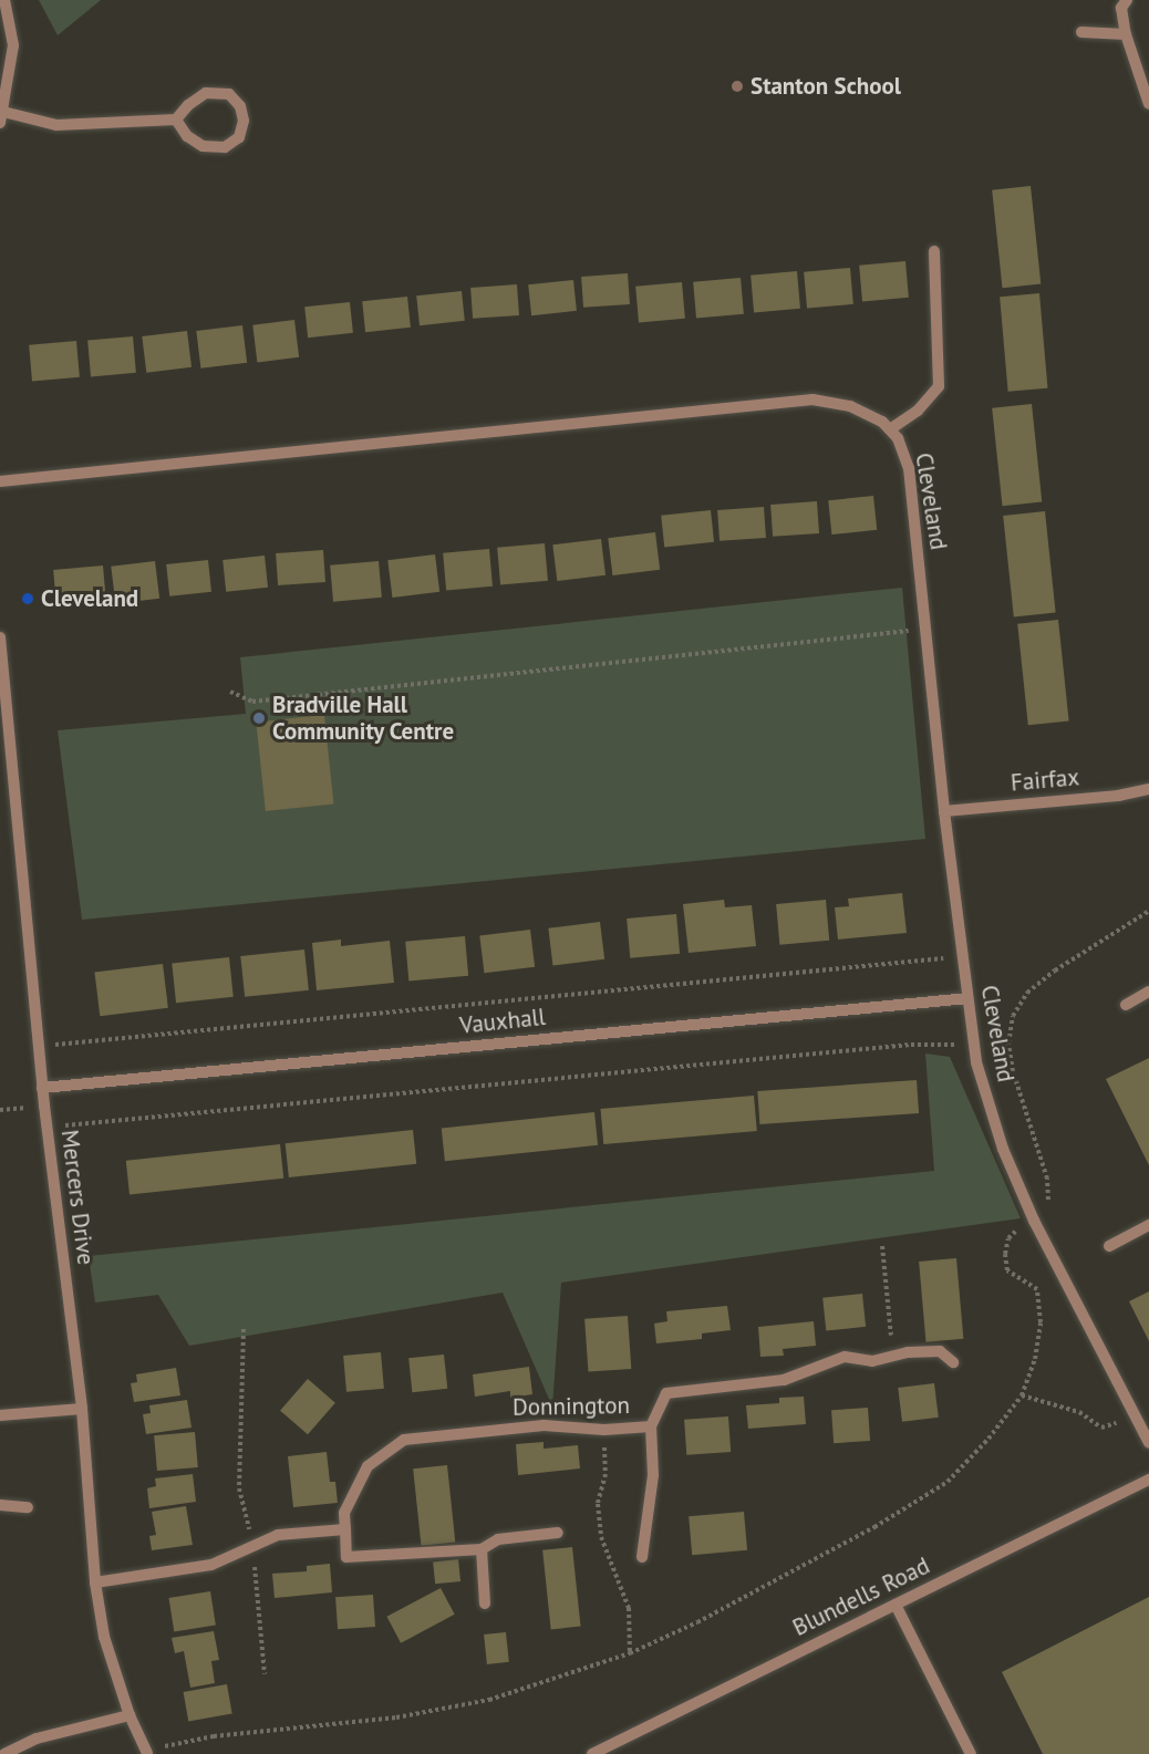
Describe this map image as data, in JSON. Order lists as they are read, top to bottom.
{
  "streets": {
    "street": [
      "Cleveland",
      "Fairfax",
      "Vauxhall",
      "Mercers Drive",
      "Donnington",
      "Blundells Road"
    ]
  },
  "crossings": [
    ["Cleveland", "Fairfax"],
    ["Cleveland", "Vauxhall"],
    ["Vauxhall", "Mercers Drive"]
  ],
  "places": ["Stanton School", "Cleveland", "Bradville Hall Community Centre"]
}
